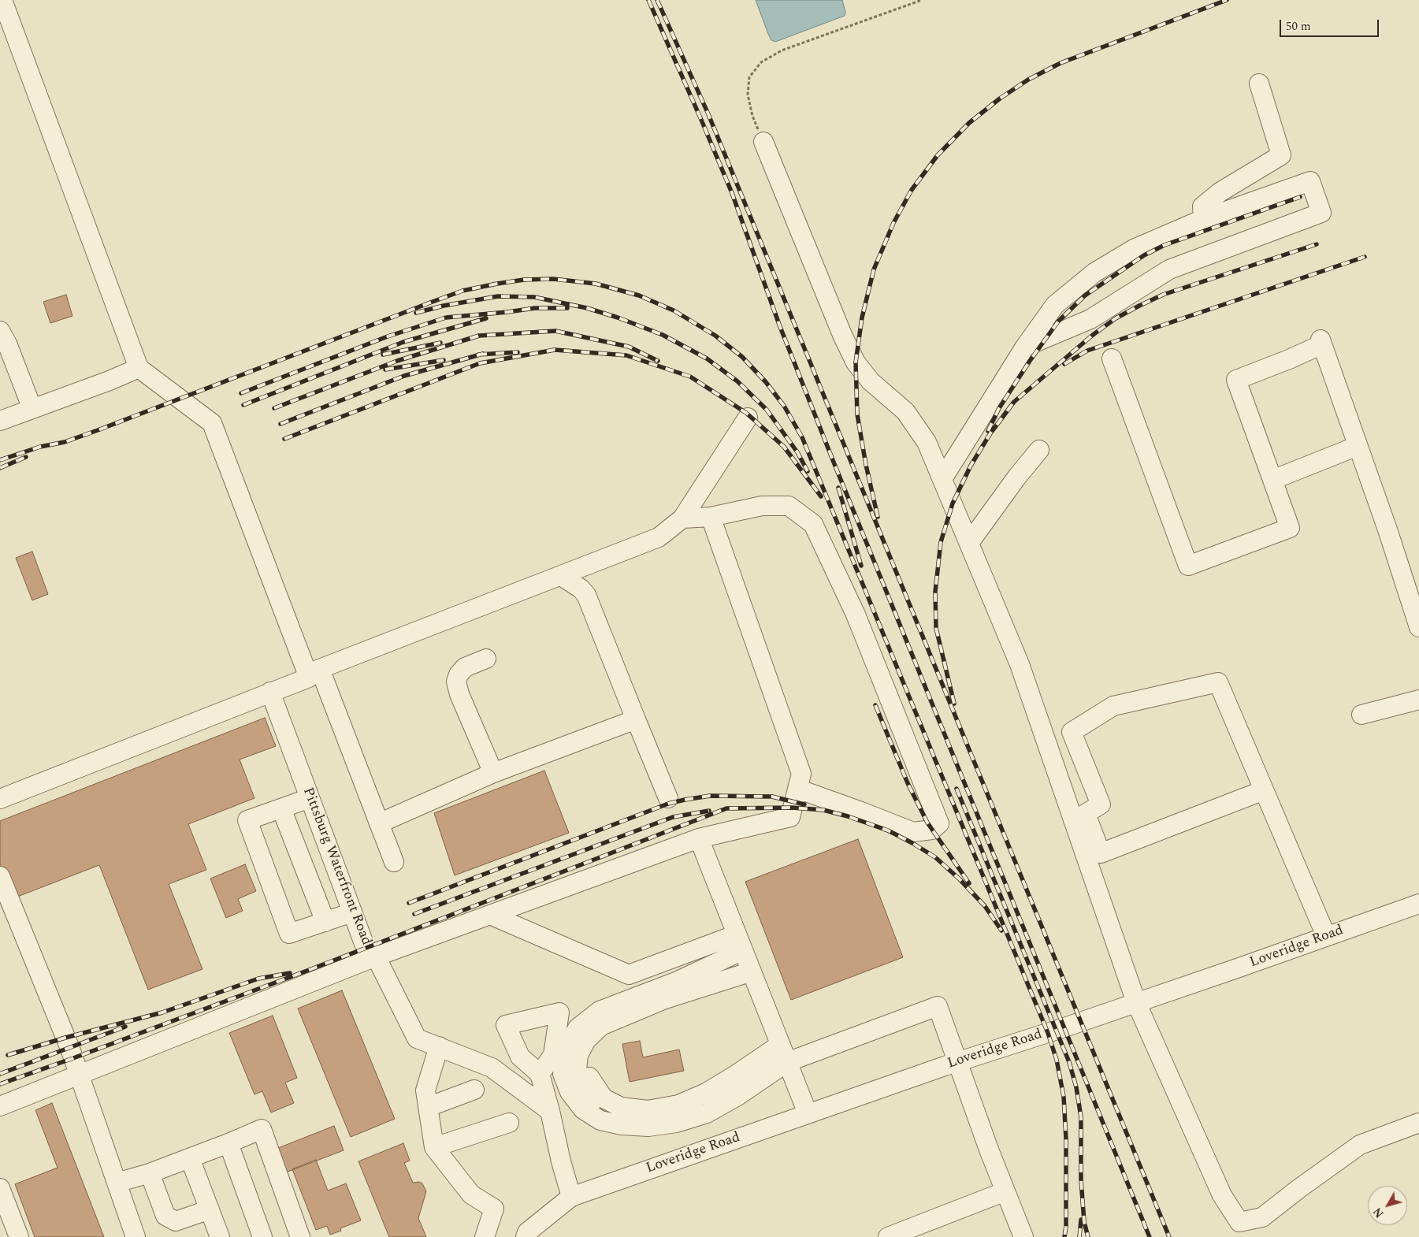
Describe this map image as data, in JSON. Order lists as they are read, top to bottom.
{
  "streets": {
    "street": ["Pittsburg Waterfront Road", "Loveridge Road"]
  },
  "scale_bar": "50 m",
  "north": "bottom left"
}
